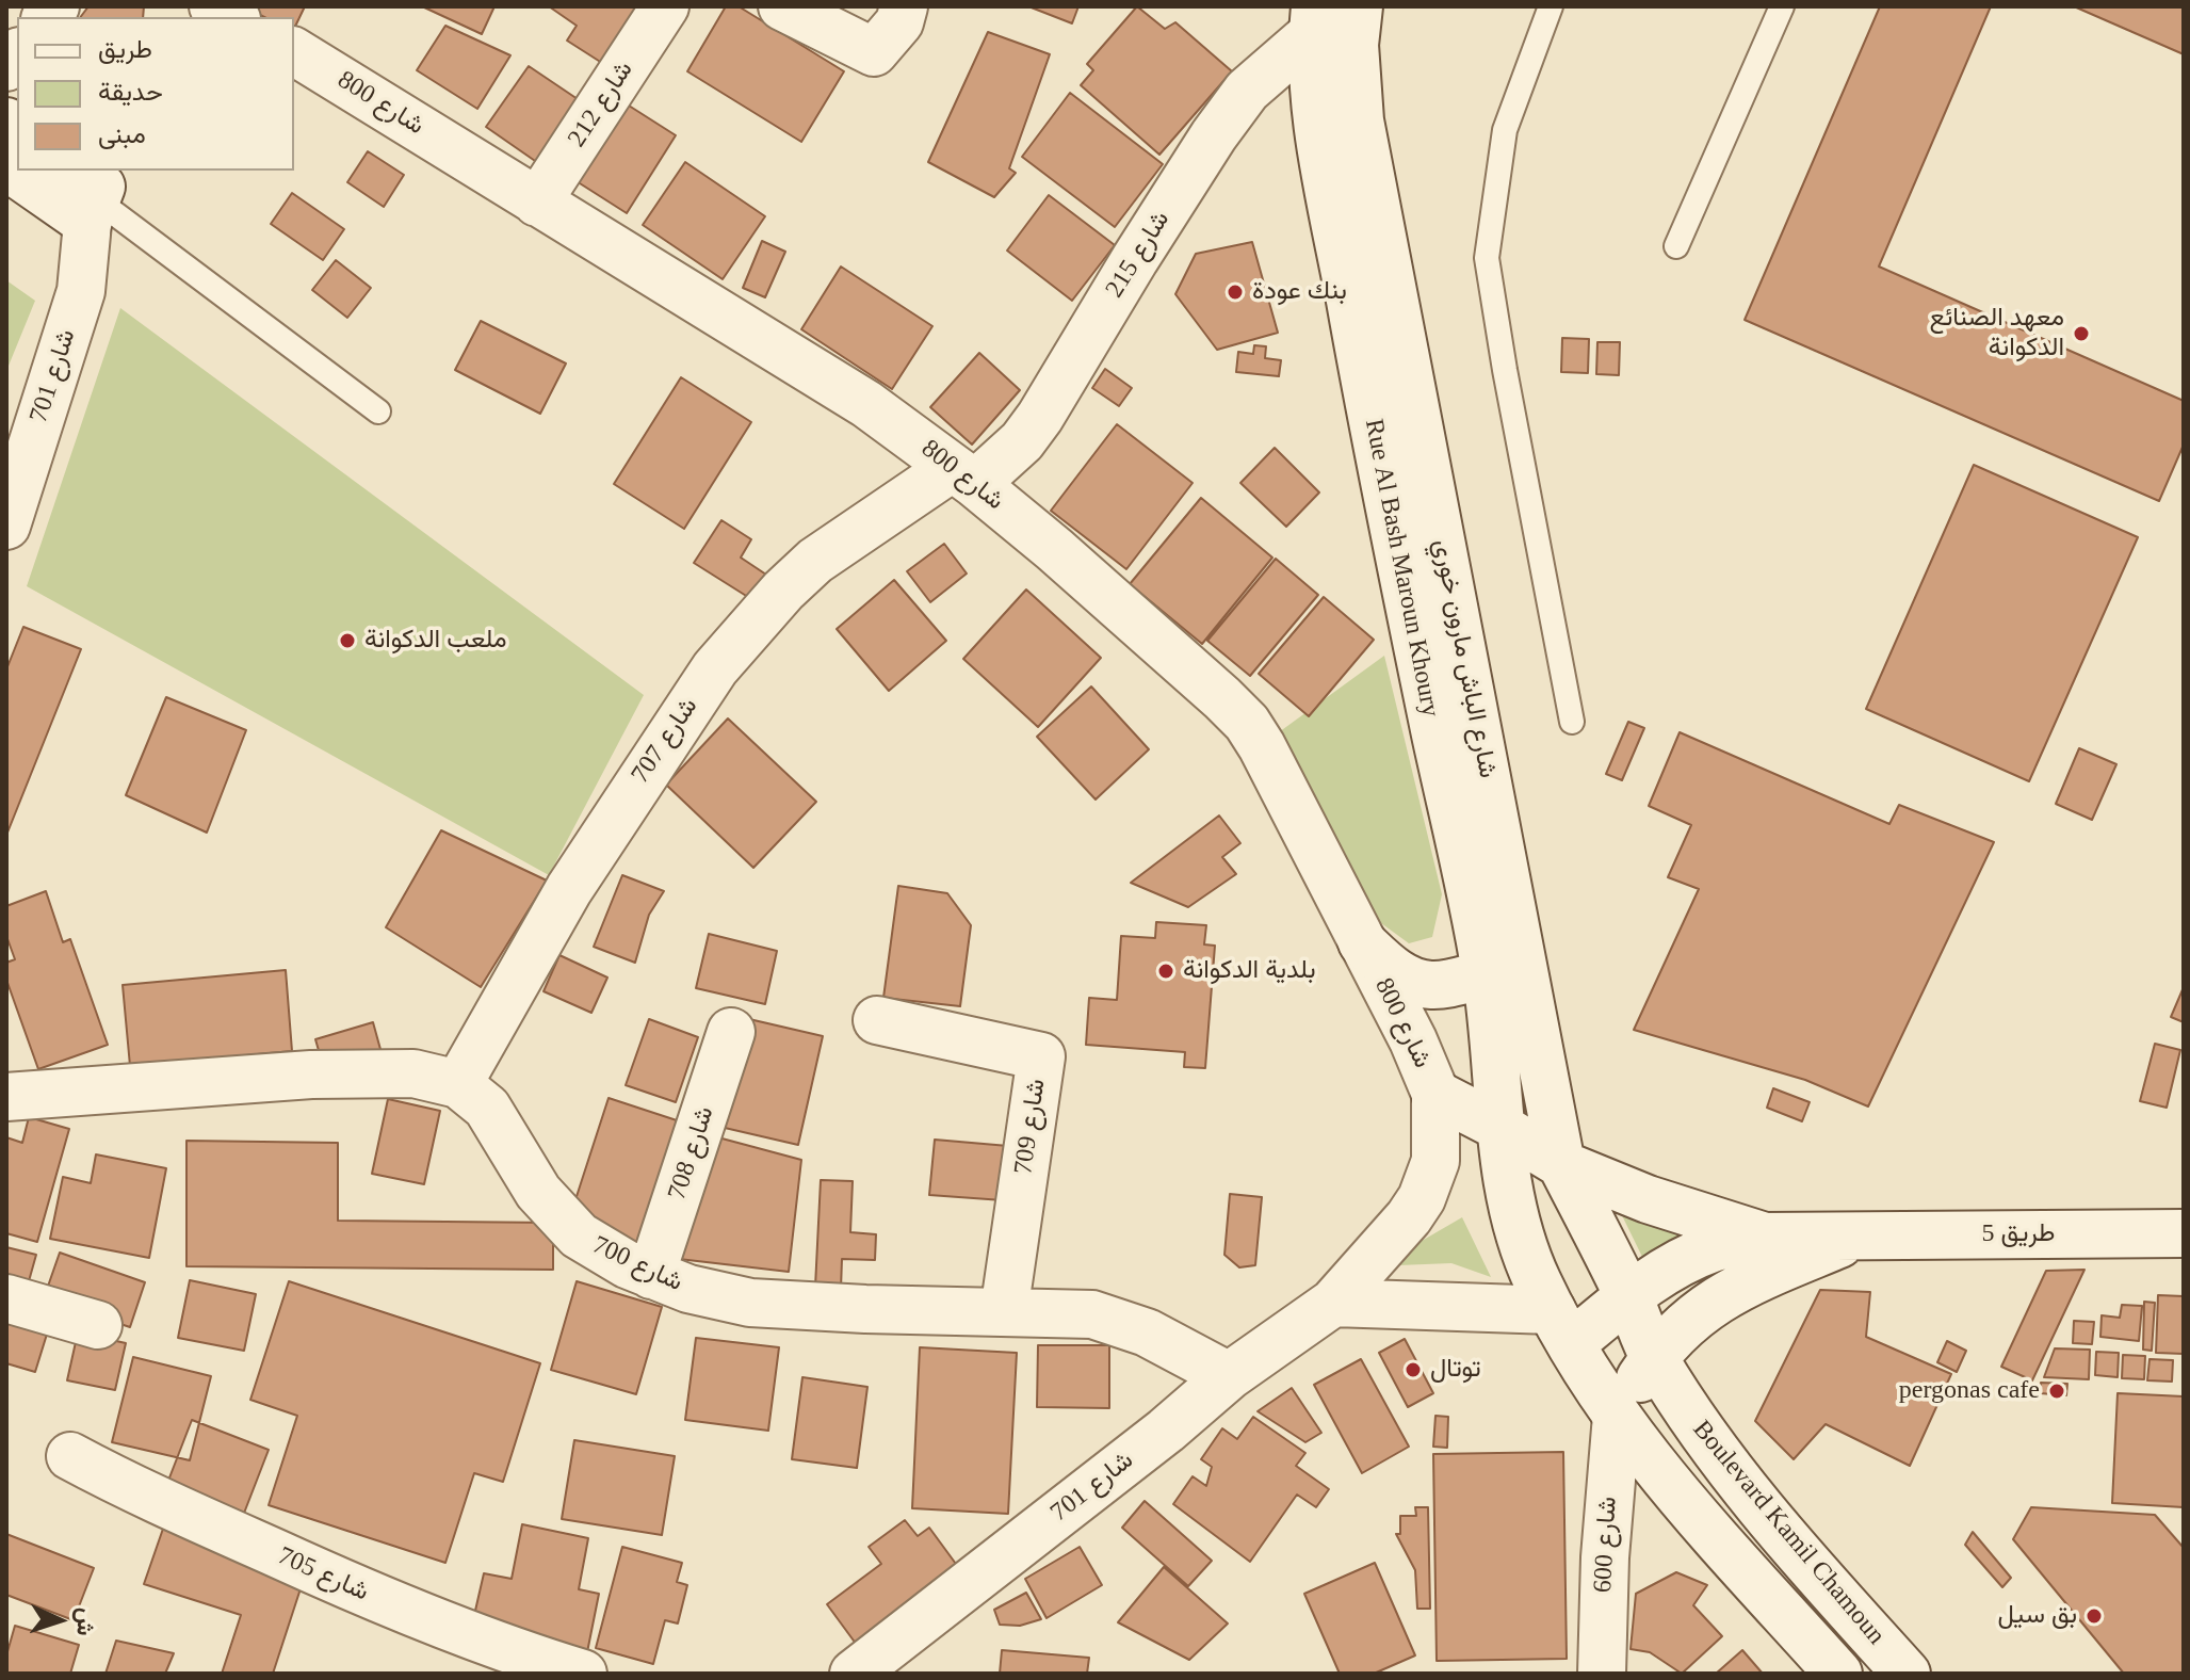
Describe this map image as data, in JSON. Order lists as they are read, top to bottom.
{
  "streets": {
    "street": [
      "800 شارع",
      "شارع 212",
      "شارع 215",
      "شارع 701",
      "Rue Al Bash Maroun Khoury",
      "شارع الباش مارون خوري",
      "شارع 707",
      "شارع 709",
      "شارع 708",
      "طريق 5",
      "شارع 700",
      "Boulevard Kamil Chamoun",
      "شارع 600",
      "شارع 705"
    ]
  },
  "crossings": [
    ["800 شارع", "شارع 212"],
    ["800 شارع", "شارع 215"],
    ["800 شارع", "شارع 701"],
    ["800 شارع", "شارع 707"],
    ["شارع 215", "Rue Al Bash Maroun Khoury"],
    ["شارع 215", "شارع 707"],
    ["شارع 701", "شارع 700"],
    ["Rue Al Bash Maroun Khoury", "Boulevard Kamil Chamoun"],
    ["شارع الباش مارون خوري", "Boulevard Kamil Chamoun"],
    ["شارع 707", "شارع 700"],
    ["شارع 709", "شارع 700"],
    ["شارع 708", "شارع 700"],
    ["Boulevard Kamil Chamoun", "شارع 600"]
  ],
  "places": [
    "بنك عودة",
    "معهد الصنائع الدكوانة",
    "ملعب الدكوانة",
    "بلدية الدكوانة",
    "توتال",
    "pergonas cafe",
    "بق سيل"
  ],
  "legend": ["طريق", "حديقة", "مبنى"],
  "north": "right"
}
